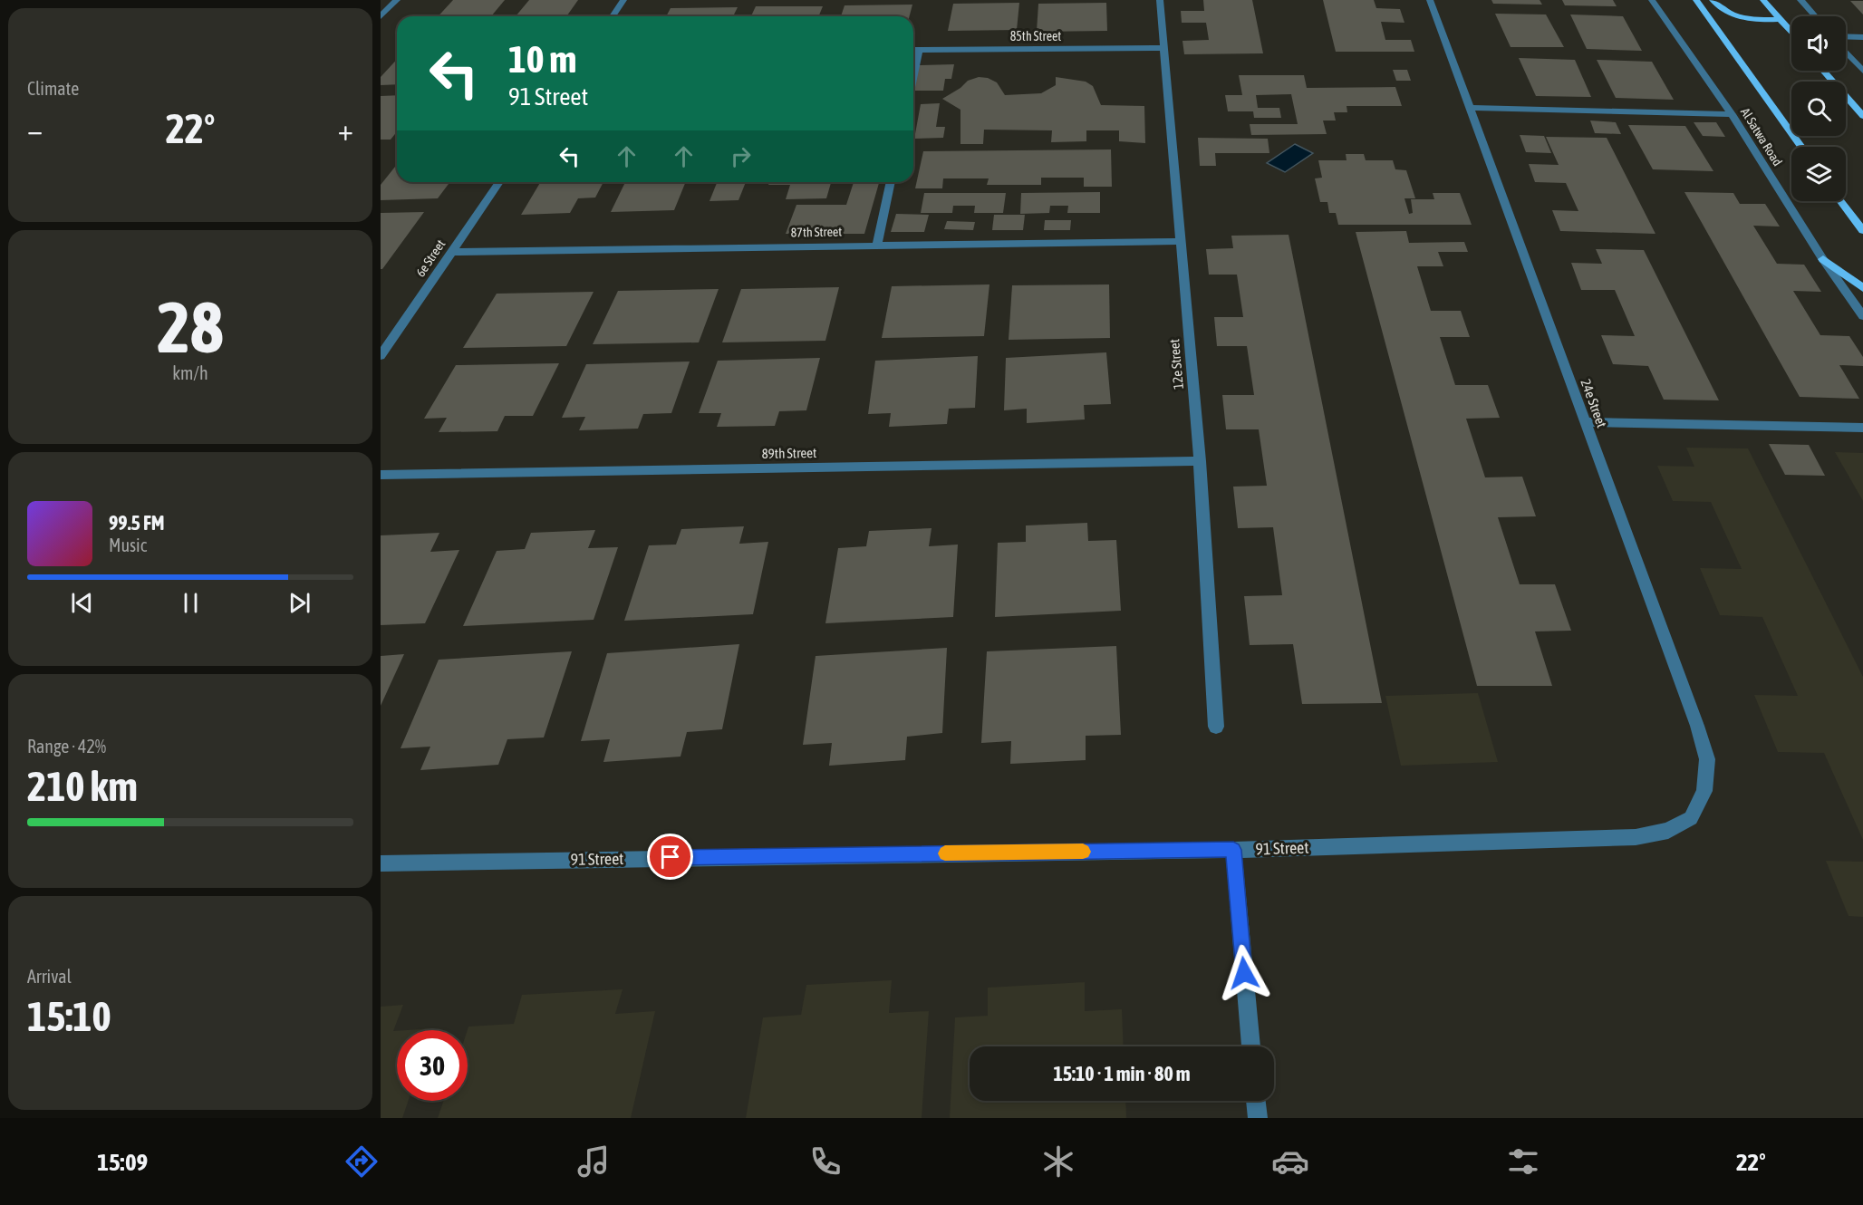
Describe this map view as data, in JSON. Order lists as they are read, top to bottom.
{
  "streets": {
    "main road": ["Al Satwa Road"],
    "street": [
      "85th Street",
      "87th Street",
      "6e Street",
      "12e Street",
      "24e Street",
      "89th Street",
      "91 Street"
    ]
  },
  "crossings": [
    ["85th Street", "12e Street"],
    ["87th Street", "6e Street"],
    ["87th Street", "12e Street"],
    ["12e Street", "89th Street"],
    ["24e Street", "91 Street"]
  ],
  "page": {
    "tile": [
      "Climate",
      ["28", "km/h"],
      ["Range · 42%", "210 km"],
      ["Arrival", "15:10"]
    ],
    "turn": ["10 m", "91 Street"],
    "heat": ["−", "22°", "+"],
    "song": ["99.5 FM", "Music"],
    "limit": "30",
    "trip": "15:10 · 1 min · 80 m",
    "tabs": ["15:09", "22°"]
  }
}
